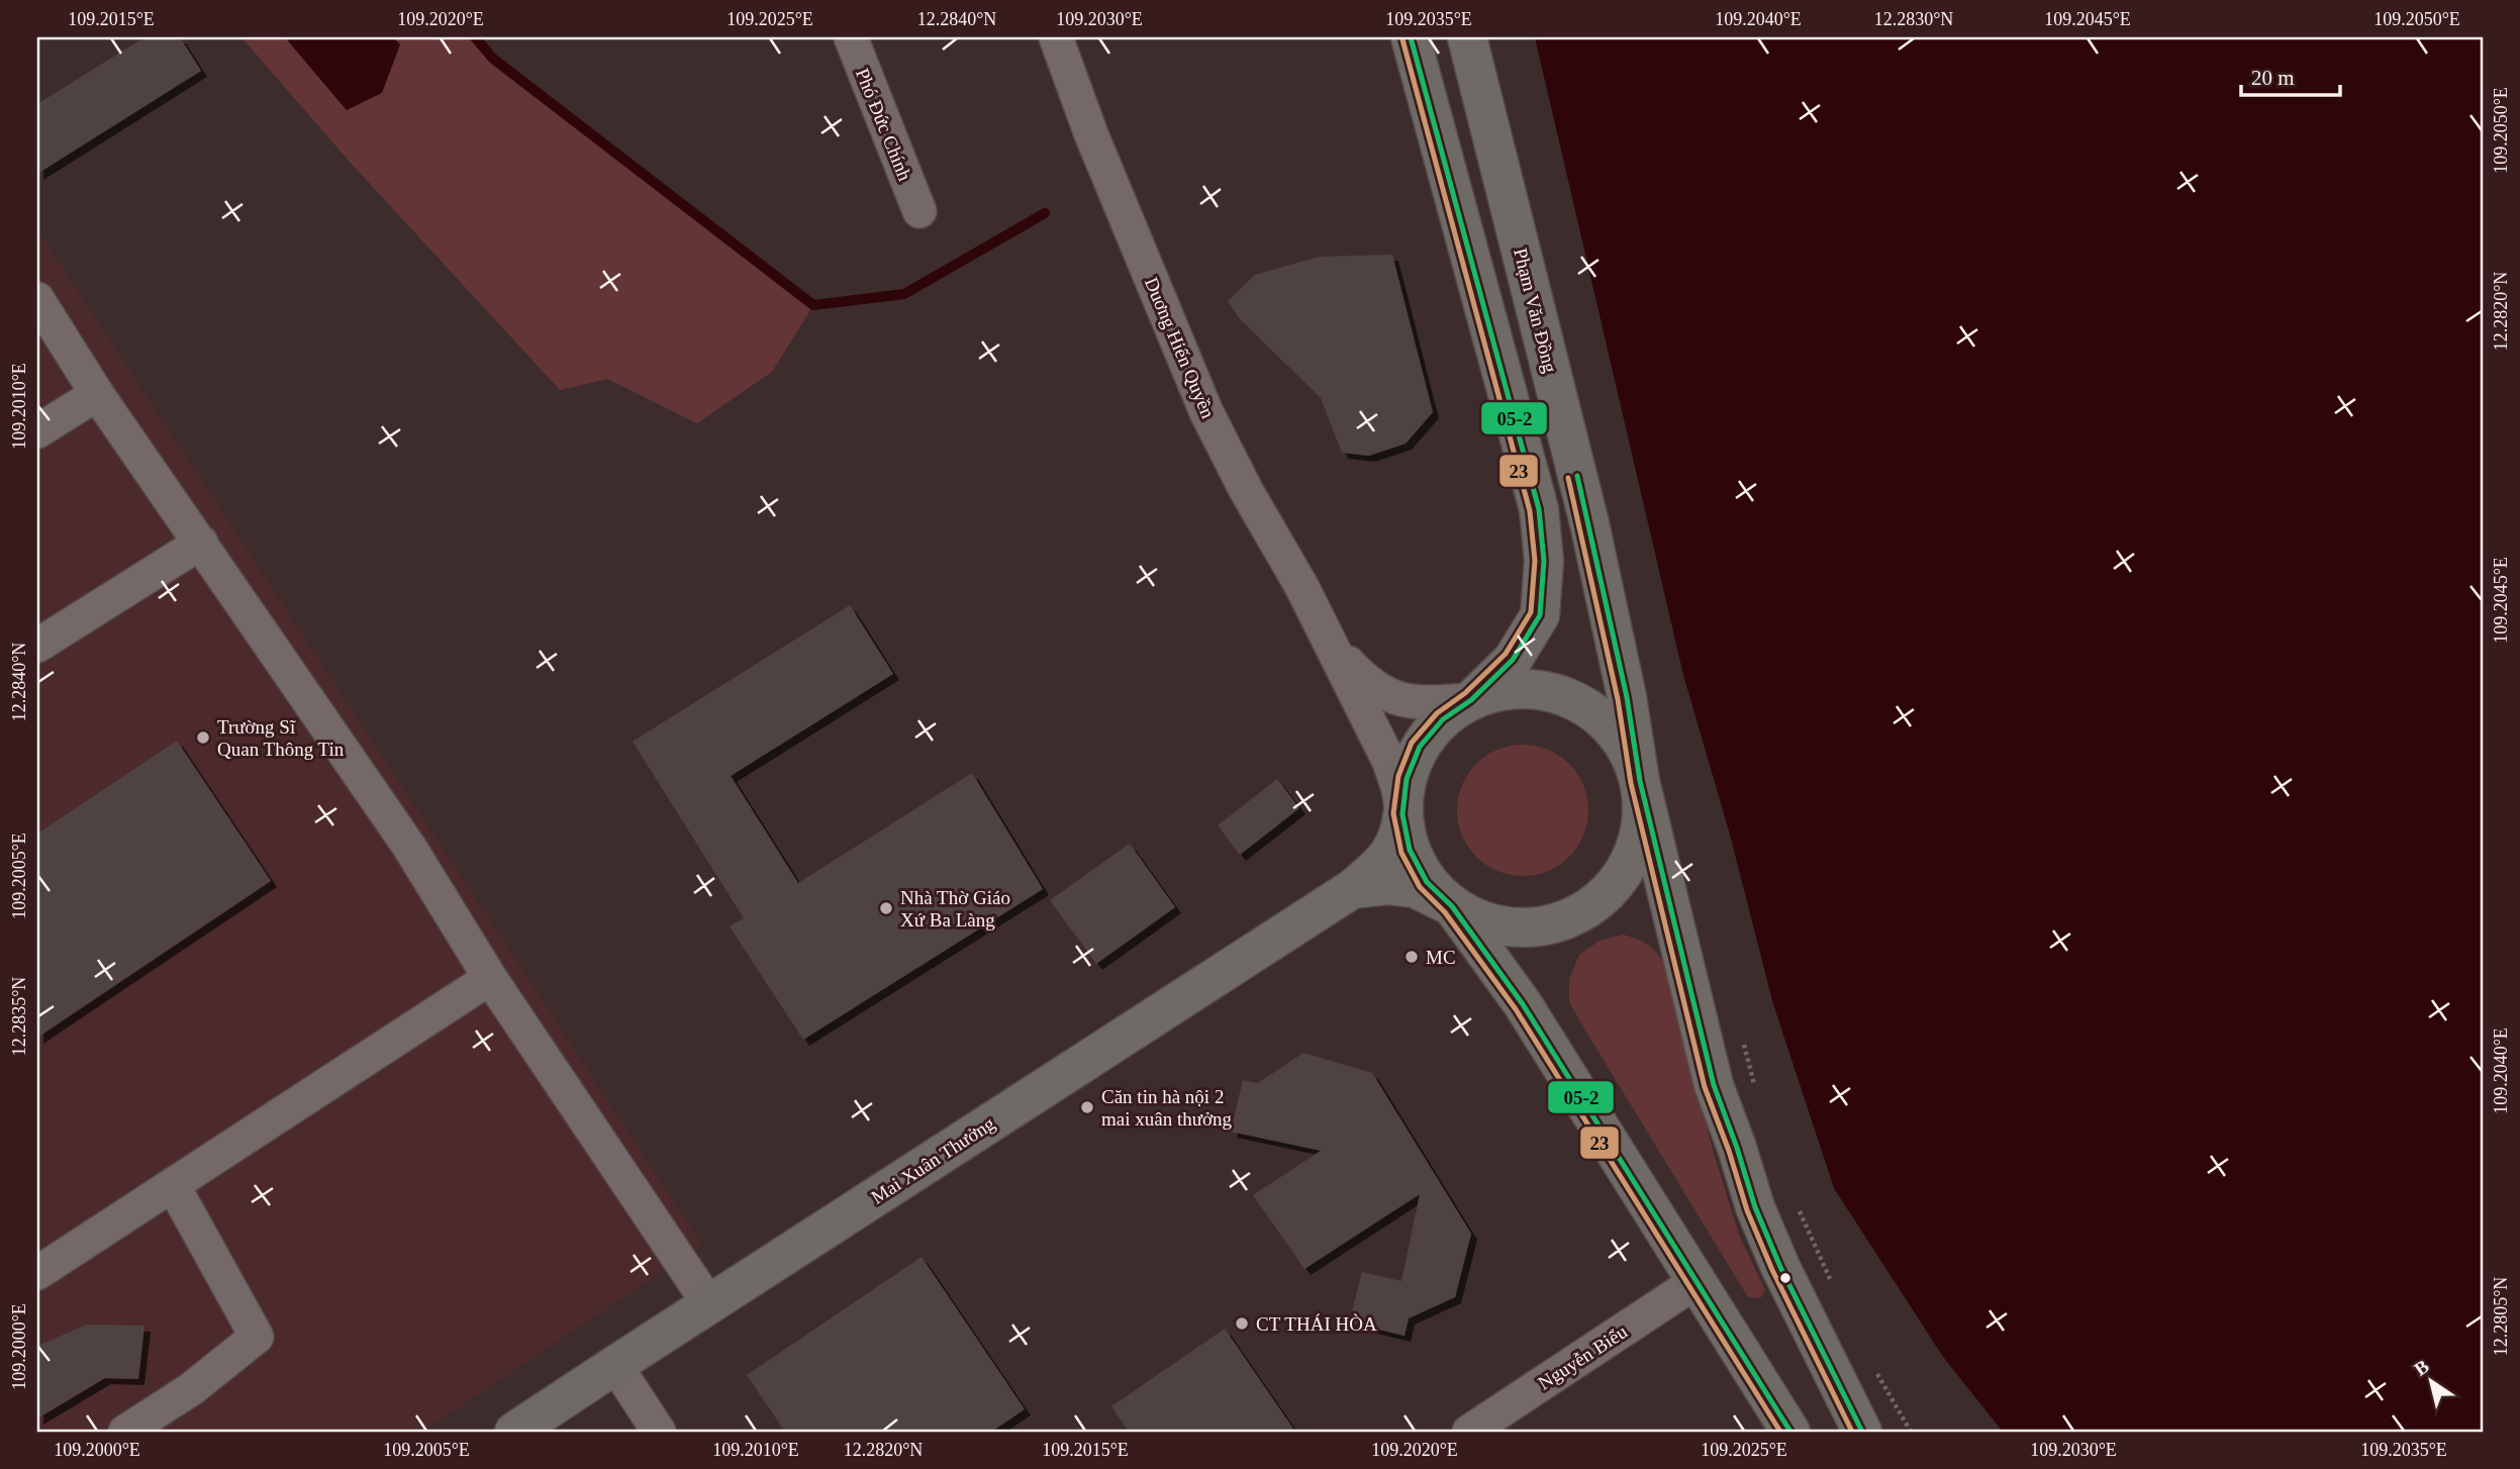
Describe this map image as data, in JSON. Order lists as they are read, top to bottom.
{
  "streets": {
    "main road": ["Phạm Văn Đồng", "Mai Xuân Thưởng"],
    "street": ["Phó Đức Chính", "Duơng Hiến Quyền", "Nguyễn Biểu"]
  },
  "crossings": [
    ["Phạm Văn Đồng", "Duơng Hiến Quyền"],
    ["Phạm Văn Đồng", "Mai Xuân Thưởng"],
    ["Duơng Hiến Quyền", "Mai Xuân Thưởng"]
  ],
  "places": [
    "Trường Sĩ Quan Thông Tin",
    "Nhà Thờ Giáo Xứ Ba Làng",
    "MC",
    "Căn tin hà nội 2 mai xuân thưởng",
    "CT THÁI HÒA"
  ],
  "lines": ["transit line 05-2", "transit line 23"],
  "scale_bar": "20 m",
  "north": "top left",
  "coordinates": [
    "109.2015°E",
    "109.2020°E",
    "109.2025°E",
    "12.2840°N",
    "109.2030°E",
    "109.2035°E",
    "109.2040°E",
    "12.2830°N",
    "109.2045°E",
    "109.2050°E",
    "12.2820°N",
    "109.2010°E",
    "109.2005°E",
    "12.2835°N",
    "12.2805°N",
    "109.2000°E"
  ]
}
